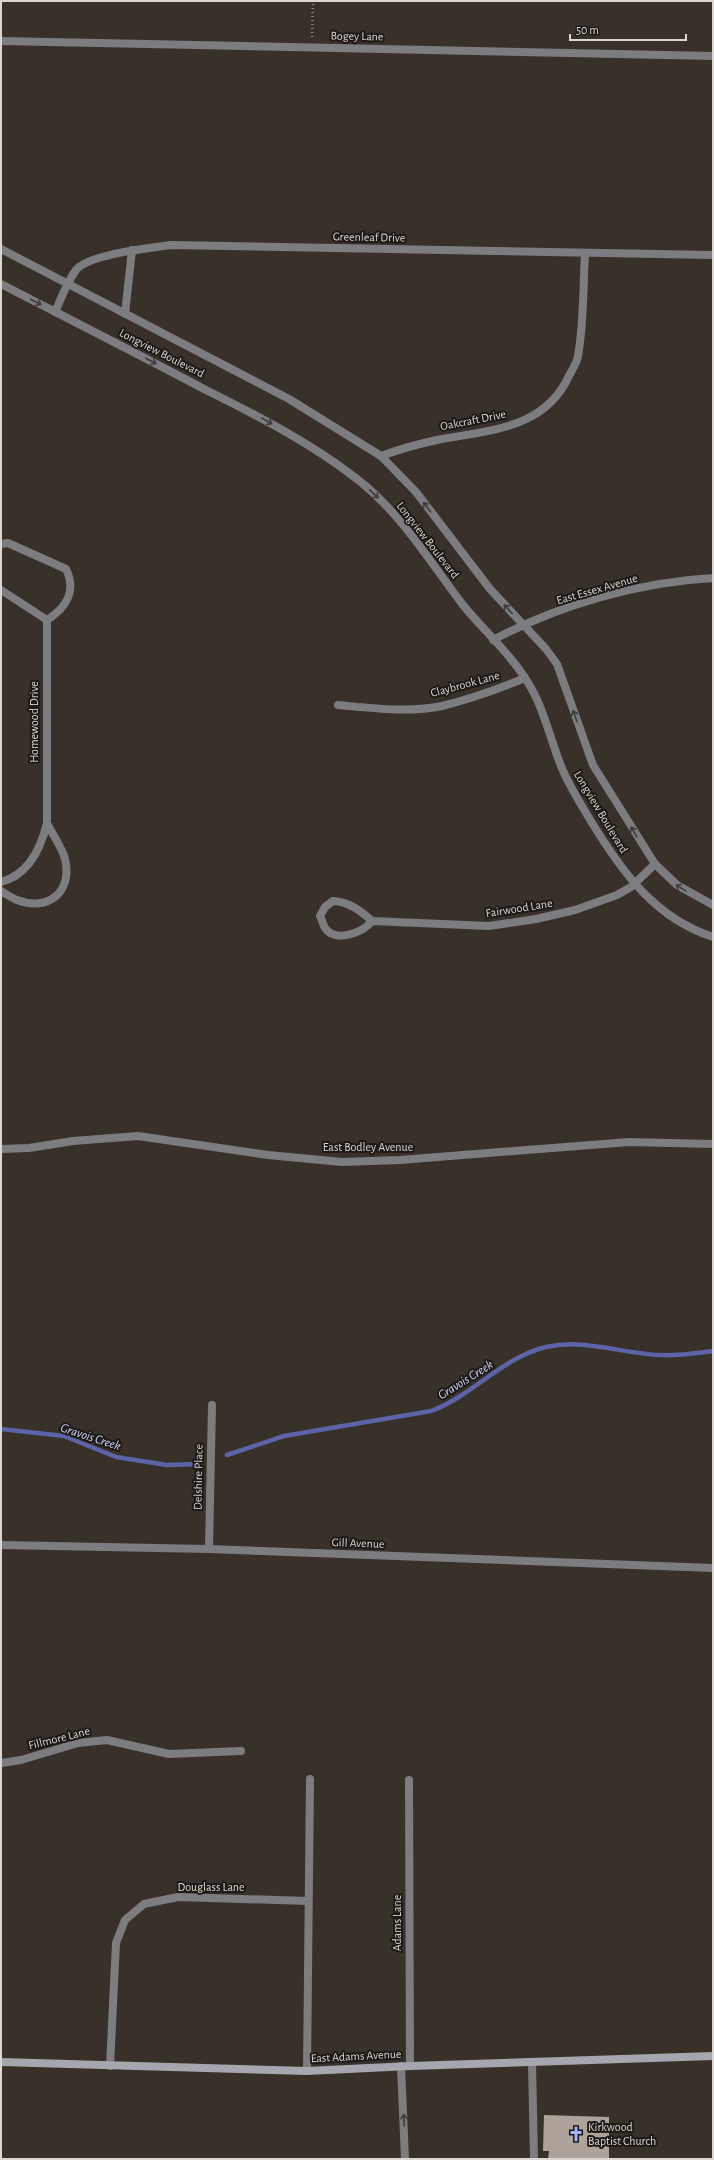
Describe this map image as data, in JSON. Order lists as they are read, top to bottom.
{
  "streets": {
    "main road": ["East Adams Avenue"],
    "street": [
      "Bogey Lane",
      "Greenleaf Drive",
      "Longview Boulevard",
      "Oakcraft Drive",
      "East Essex Avenue",
      "Claybrook Lane",
      "Homewood Drive",
      "Fairwood Lane",
      "East Bodley Avenue",
      "Delshire Place",
      "Gill Avenue",
      "Fillmore Lane",
      "Douglass Lane",
      "Adams Lane"
    ]
  },
  "crossings": [
    ["Greenleaf Drive", "Longview Boulevard"],
    ["Greenleaf Drive", "Oakcraft Drive"],
    ["Longview Boulevard", "Oakcraft Drive"],
    ["Longview Boulevard", "East Essex Avenue"],
    ["Longview Boulevard", "Claybrook Lane"],
    ["Longview Boulevard", "Fairwood Lane"],
    ["Delshire Place", "Gill Avenue"],
    ["Douglass Lane", "East Adams Avenue"],
    ["Adams Lane", "East Adams Avenue"]
  ],
  "water": ["Gravois Creek"],
  "places": {
    "church": ["Kirkwood Baptist Church"]
  },
  "scale_bar": "50 m"
}
